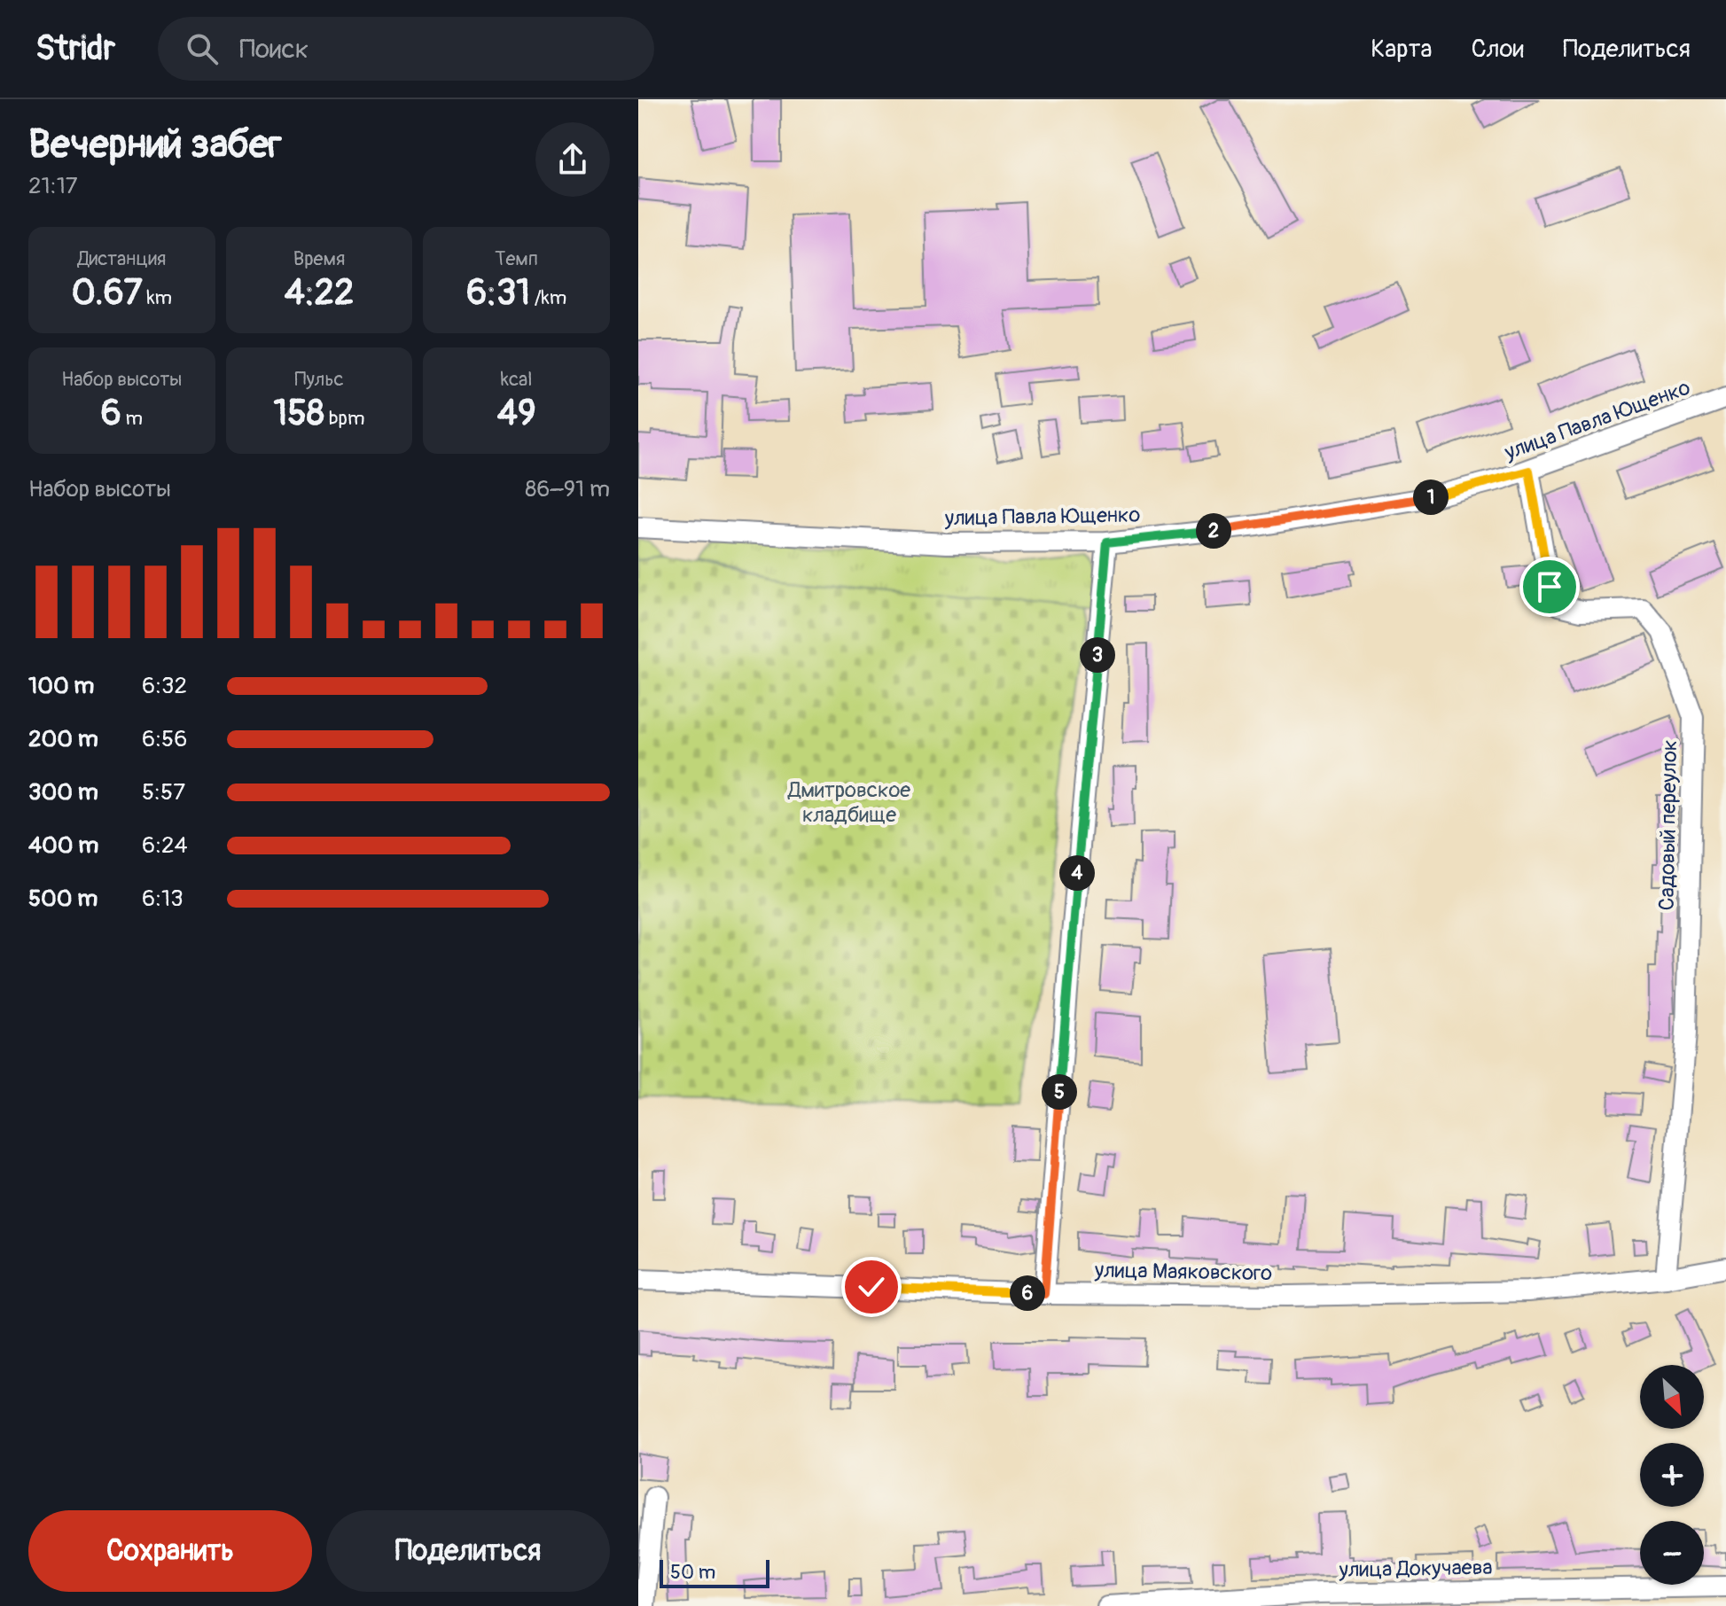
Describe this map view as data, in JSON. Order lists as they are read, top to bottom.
{
  "streets": {
    "street": [
      "улица Павла Ющенко",
      "Садовый переулок",
      "улица Маяковского",
      "улица Докучаева"
    ]
  },
  "crossings": [
    ["улица Павла Ющенко", "Садовый переулок"],
    ["Садовый переулок", "улица Маяковского"]
  ],
  "parks": ["Дмитровское кладбище"],
  "scale_bar": "50 m",
  "north": "bottom right",
  "page": {
    "header": "Stridr",
    "search": "Поиск",
    "nav": ["Карта", "Слои", "Поделиться"],
    "heading": ["Вечерний забег", "21:17"],
    "stats": [
      ["Дистанция", "0.67 km"],
      ["Время", "4:22"],
      ["Темп", "6:31 /km"],
      ["Набор высоты", "6 m"],
      ["Пульс", "158 bpm"],
      ["kcal", "49"]
    ],
    "chart": ["Набор высоты", "86–91 m"],
    "pins": [
      "1",
      "2",
      "3",
      "4",
      "5",
      "6"
    ],
    "list": [
      {
        "name": "100 m",
        "note": "6:32"
      },
      {
        "name": "200 m",
        "note": "6:56"
      },
      {
        "name": "300 m",
        "note": "5:57"
      },
      {
        "name": "400 m",
        "note": "6:24"
      },
      {
        "name": "500 m",
        "note": "6:13"
      }
    ],
    "map_buttons": ["+", "−"],
    "buttons": ["Сохранить", "Поделиться"],
    "scale": "50 m"
  }
}
